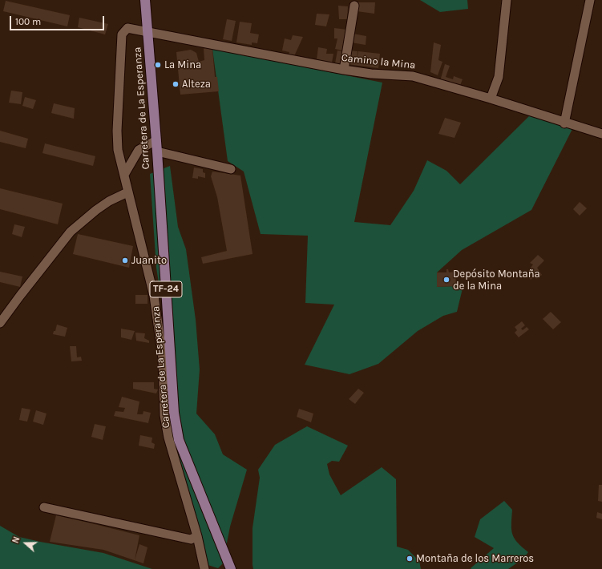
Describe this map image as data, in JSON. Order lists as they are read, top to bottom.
{
  "streets": {
    "main road": ["Carretera de La Esperanza", "TF-24"],
    "street": ["Camino la Mina"]
  },
  "crossings": [
    ["Camino la Mina", "Carretera de La Esperanza"]
  ],
  "places": [
    "La Mina",
    "Alteza",
    "Juanito",
    "Depósito Montaña de la Mina",
    "Montaña de los Marreros"
  ],
  "scale_bar": "100 m",
  "north": "left"
}
